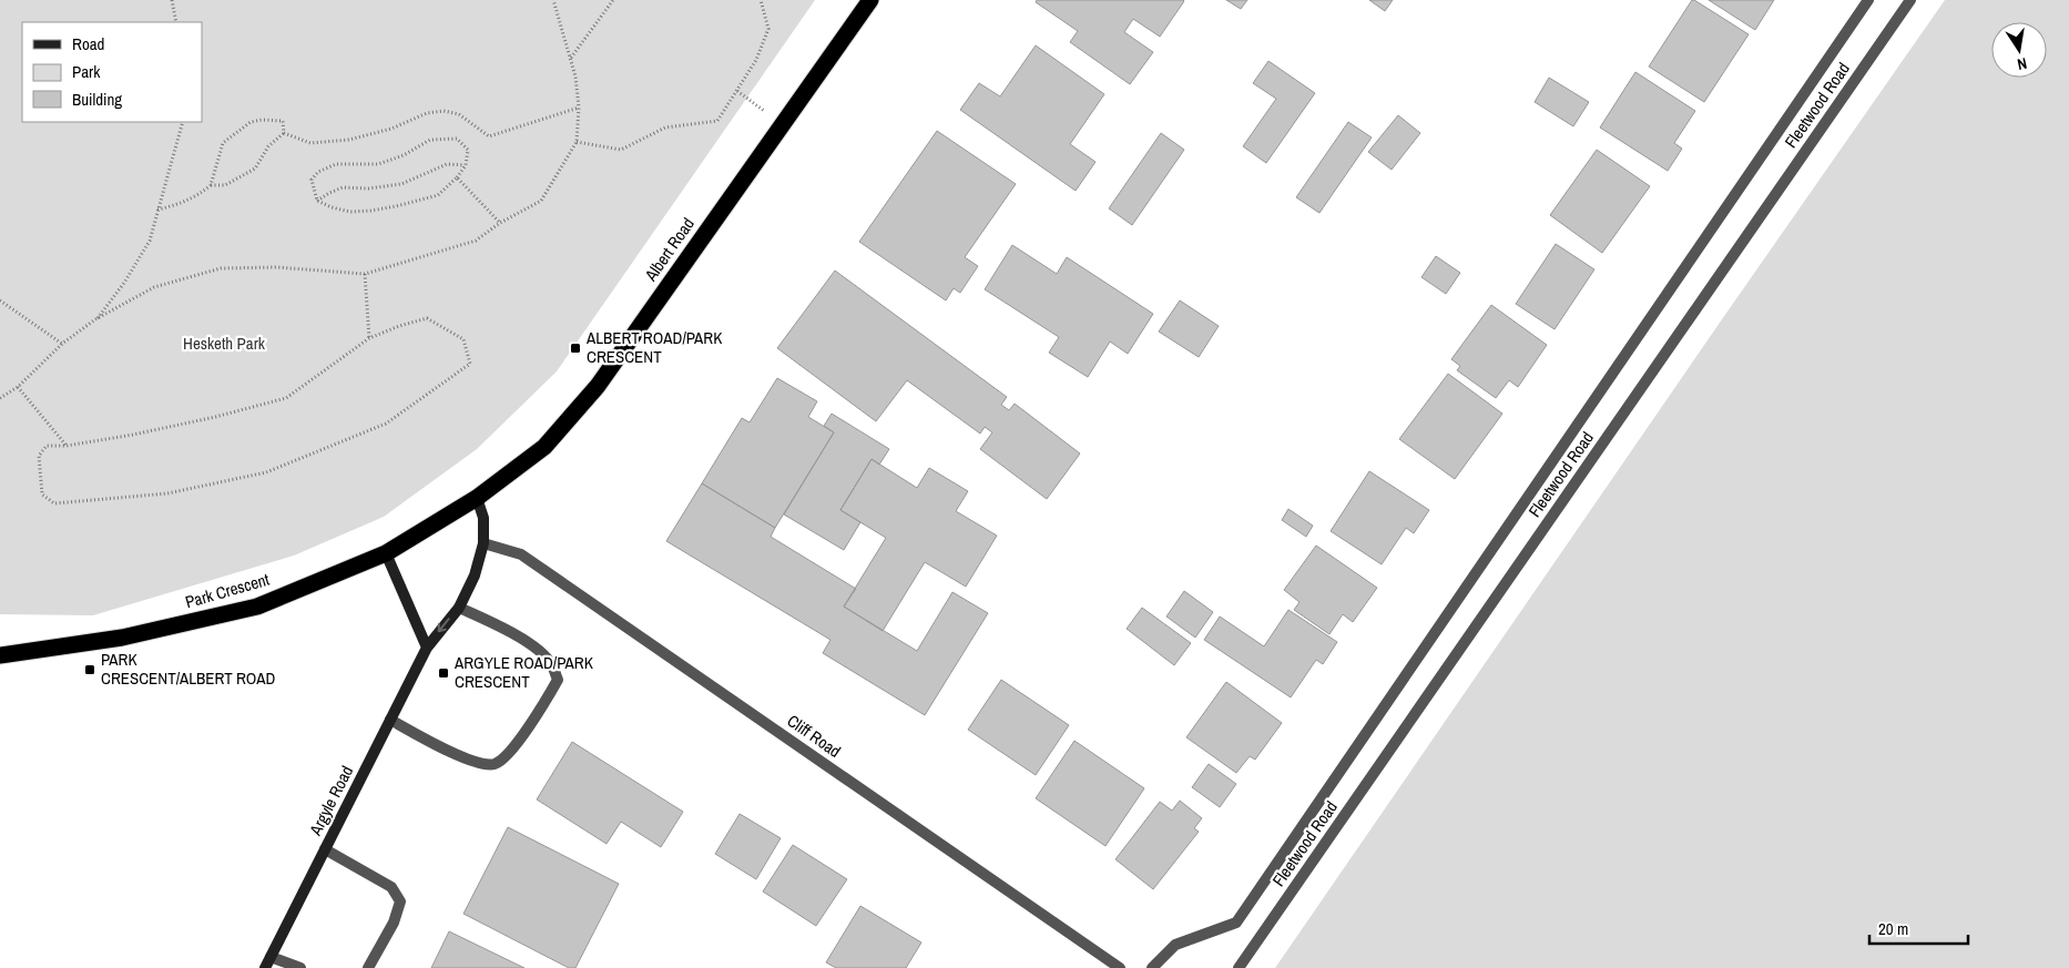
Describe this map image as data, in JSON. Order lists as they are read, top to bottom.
{
  "streets": {
    "highway": ["Albert Road", "Park Crescent"],
    "street": ["Fleetwood Road", "Cliff Road", "Argyle Road"]
  },
  "crossings": [
    ["Albert Road", "Park Crescent"],
    ["Albert Road", "Argyle Road"],
    ["Park Crescent", "Argyle Road"],
    ["Cliff Road", "Argyle Road"]
  ],
  "parks": ["Hesketh Park"],
  "places": {
    "transit": ["ALBERT ROAD/PARK CRESCENT", "PARK CRESCENT/ALBERT ROAD", "ARGYLE ROAD/PARK CRESCENT"]
  },
  "legend": ["Road", "Park", "Building"],
  "scale_bar": "20 m",
  "north": "bottom"
}
